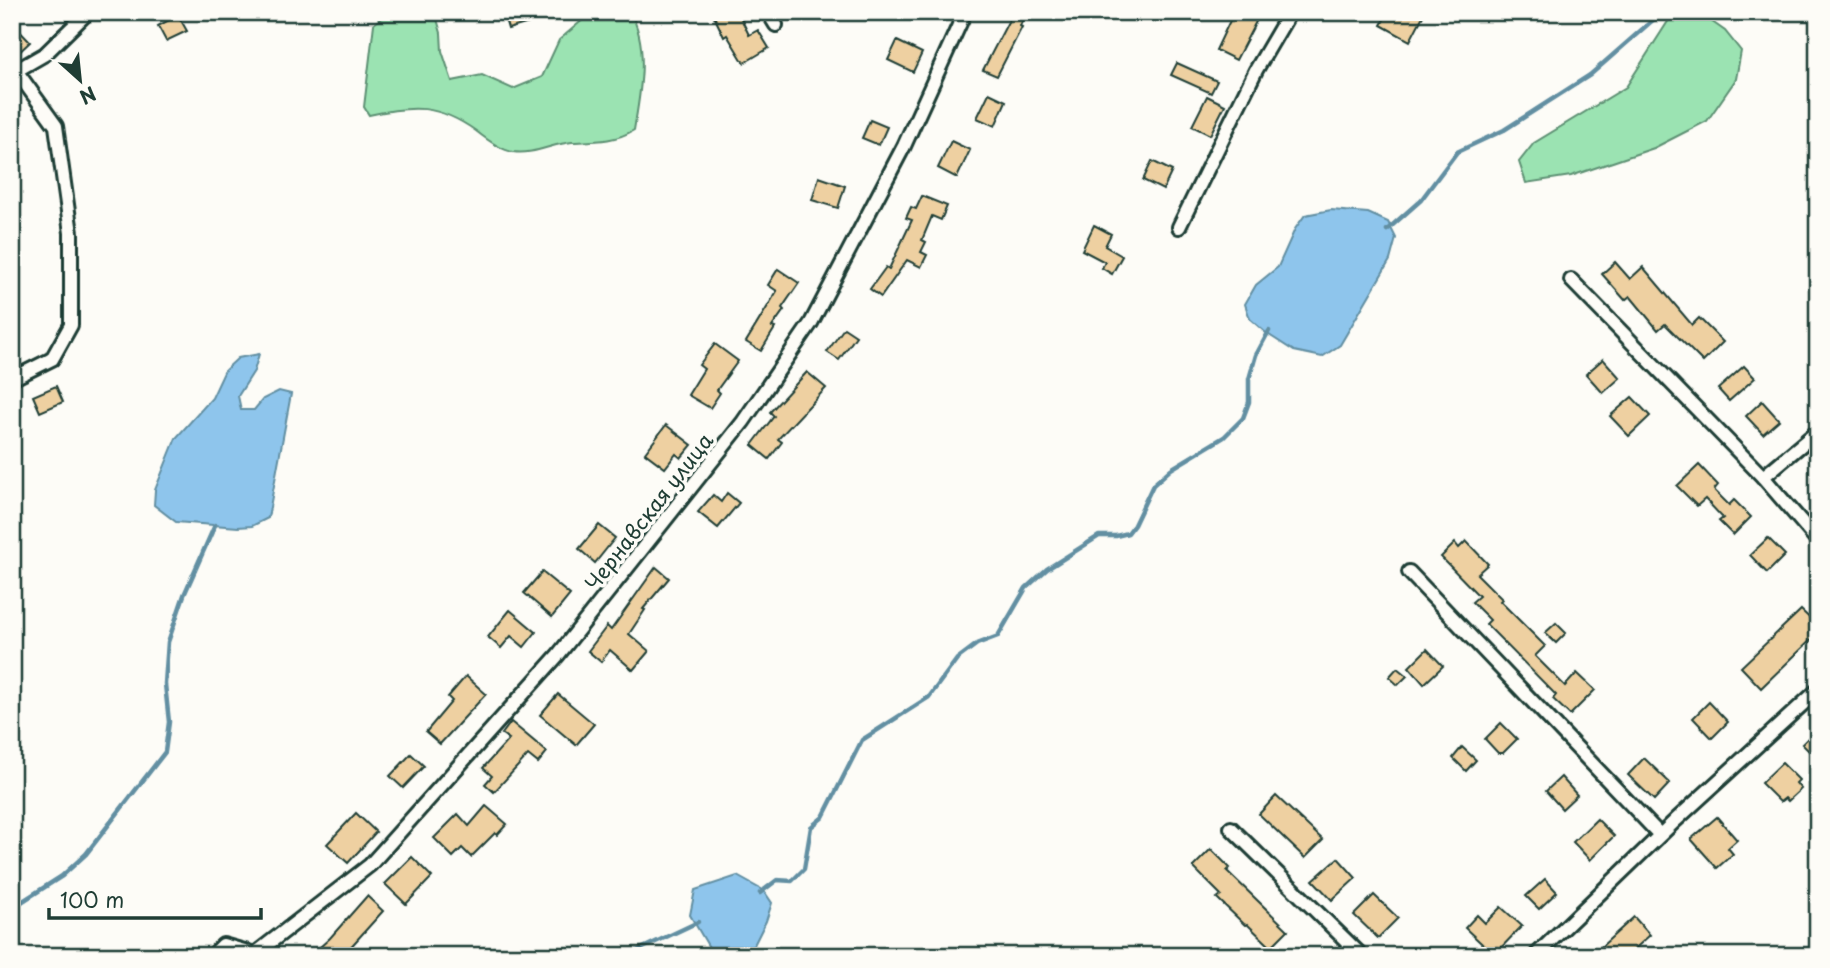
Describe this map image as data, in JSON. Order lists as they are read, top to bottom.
{
  "streets": {
    "street": ["Чернавская улица"]
  },
  "scale_bar": "100 m",
  "north": "bottom right"
}
